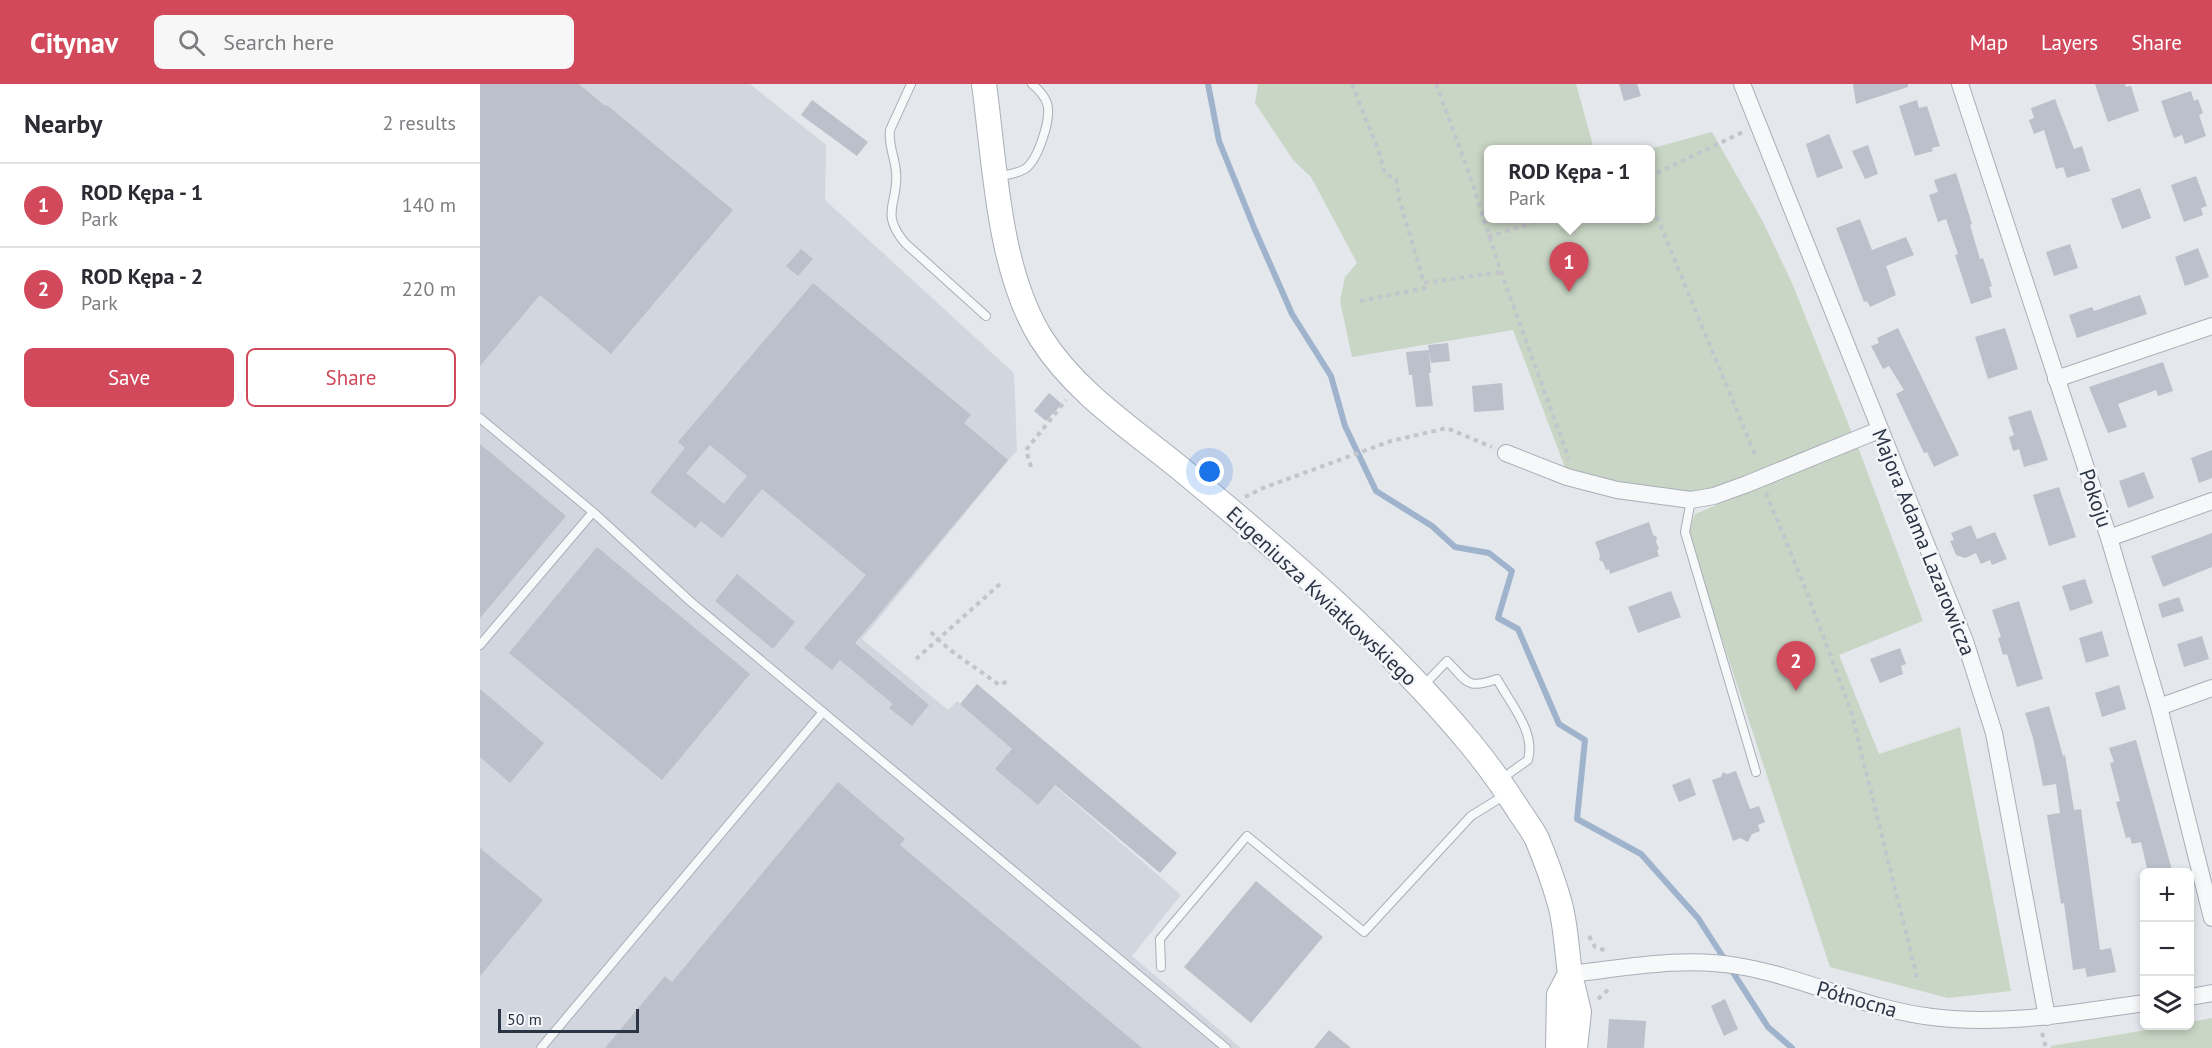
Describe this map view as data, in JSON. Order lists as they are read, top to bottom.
{
  "streets": {
    "street": [
      "Pokoju",
      "Majora Adama Lazarowicza",
      "Eugeniusza Kwiatkowskiego",
      "Północna"
    ]
  },
  "crossings": [
    ["Majora Adama Lazarowicza", "Północna"],
    ["Eugeniusza Kwiatkowskiego", "Północna"]
  ],
  "scale_bar": "50 m",
  "page": {
    "header": "Citynav",
    "search": "Search here",
    "nav": ["Map", "Layers", "Share"],
    "heading": ["Nearby", "2 results"],
    "popup": ["ROD Kępa - 1", "Park"],
    "list": [
      {
        "mark": "1",
        "name": "ROD Kępa - 1",
        "note": "Park",
        "value": "140 m"
      },
      {
        "mark": "2",
        "name": "ROD Kępa - 2",
        "note": "Park",
        "value": "220 m"
      }
    ],
    "pins": ["1", "2"],
    "buttons": ["Save", "Share"],
    "map_buttons": ["+", "−"],
    "scale": "50 m"
  }
}
